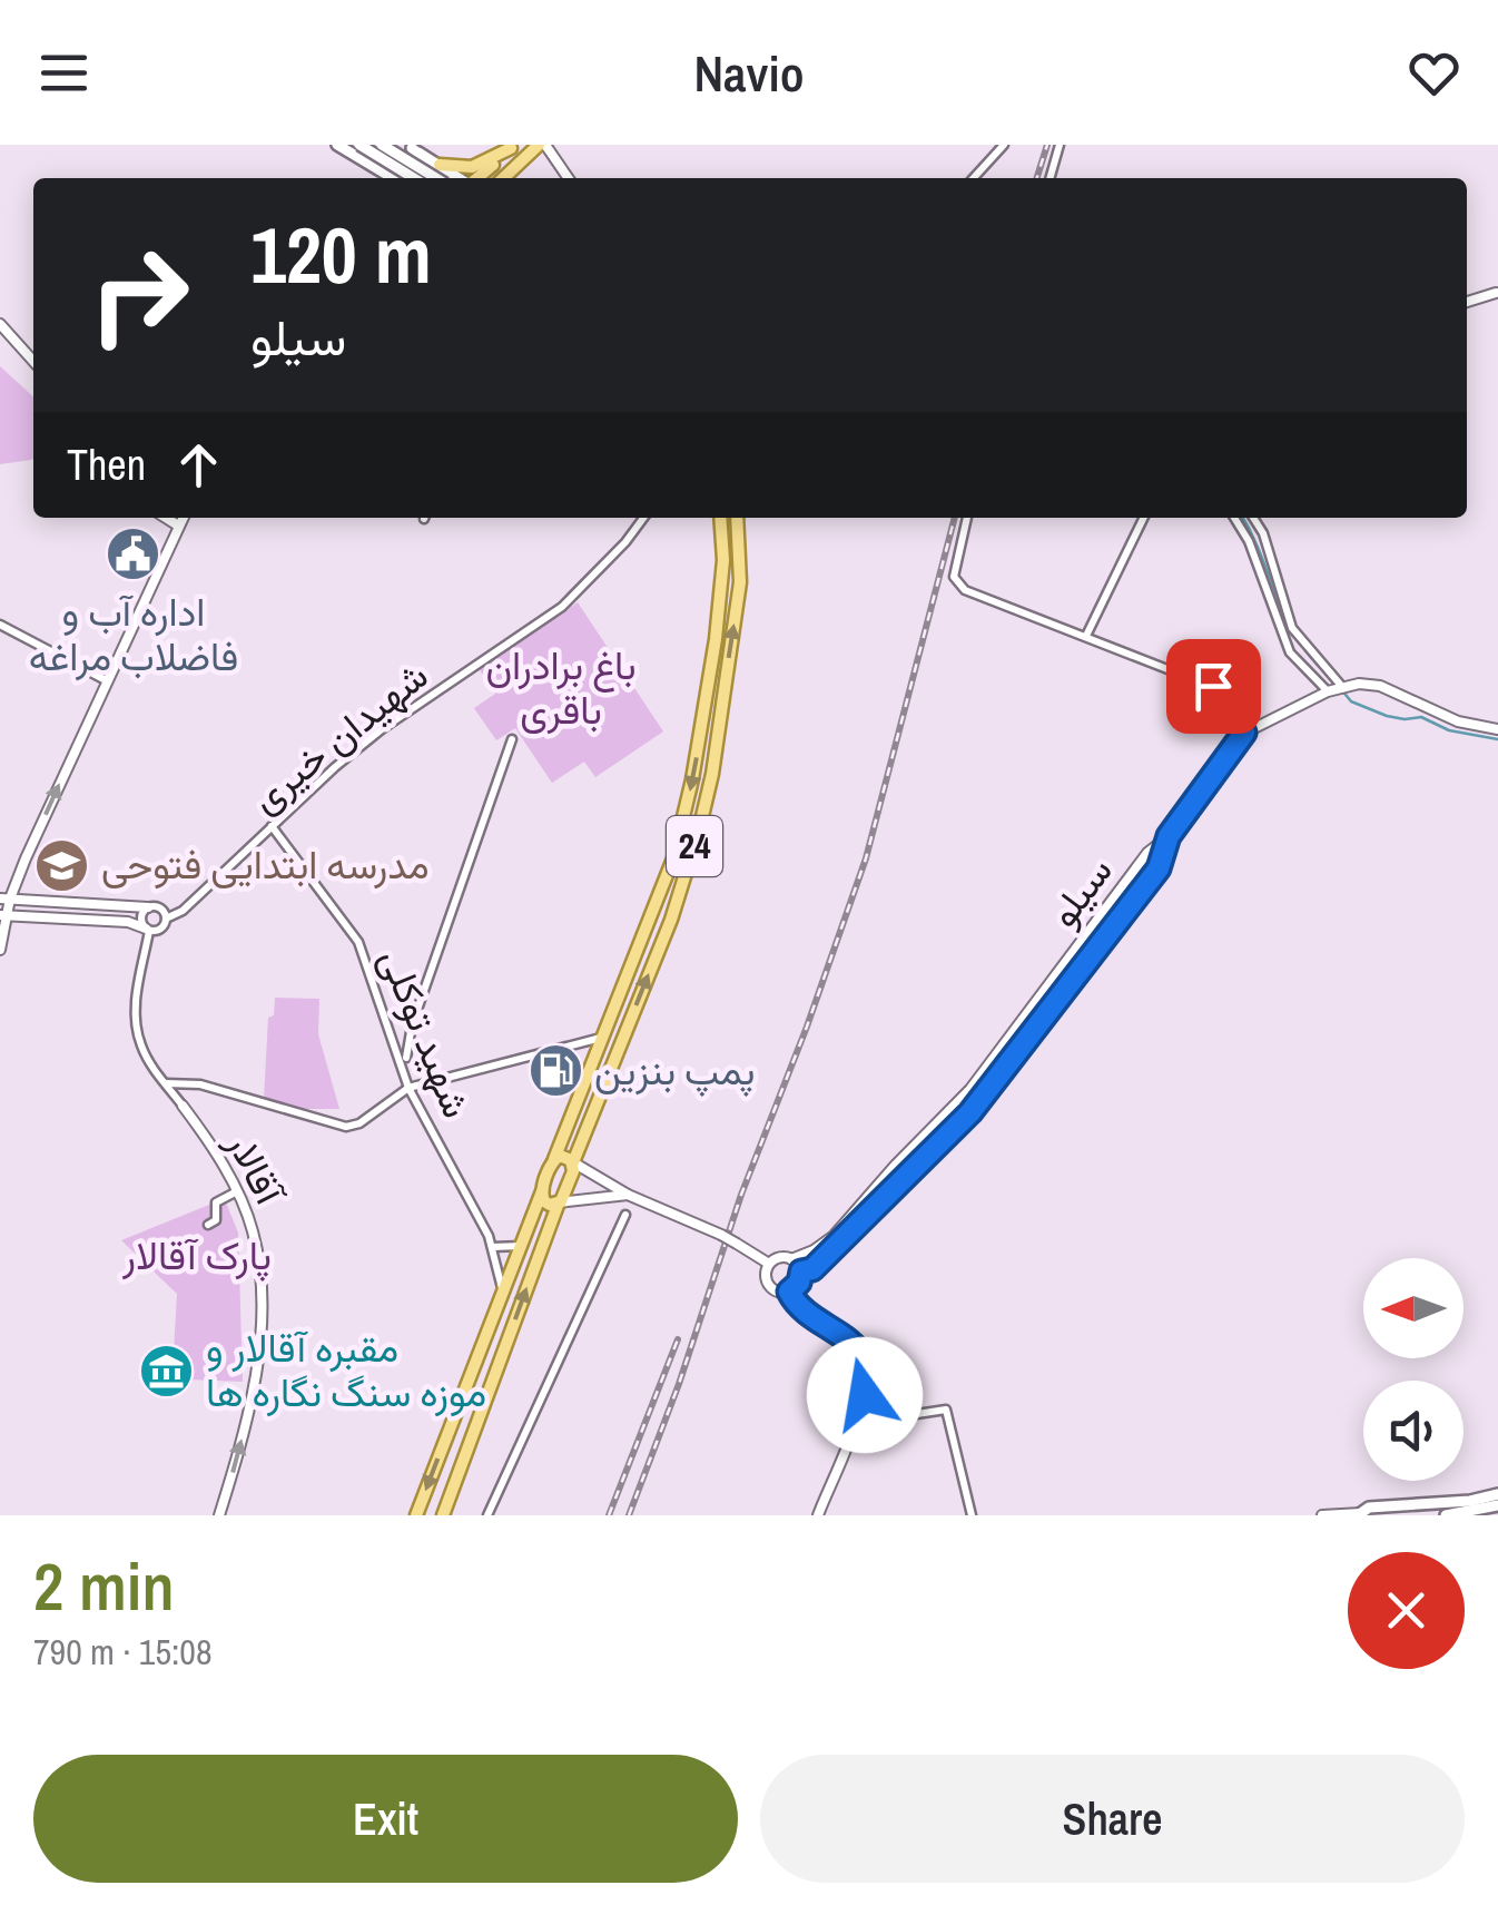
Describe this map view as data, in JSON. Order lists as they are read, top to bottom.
{
  "streets": {
    "main road": ["24"],
    "street": [
      "شهیدان خیری",
      "سیلو",
      "شهید توکلی",
      "آقالار"
    ]
  },
  "crossings": [
    ["شهیدان خیری", "شهید توکلی"],
    ["شهیدان خیری", "آقالار"],
    ["24", "شهید توکلی"]
  ],
  "one_way": ["آقالار"],
  "parks": ["باغ برادران باقری", "پارک آقالار"],
  "places": {
    "public building": ["اداره آب و فاضلاب مراغه"],
    "school or university": ["مدرسه ابتدایی فتوحی"],
    "fuel station": ["پمپ بنزین"],
    "museum": ["مقبره آقالار و موزه سنگ نگاره ها"]
  },
  "north": "left",
  "page": {
    "header": "Navio",
    "turn": ["120 m", "سیلو"],
    "then": "Then",
    "heading": ["2 min", "790 m · 15:08"],
    "buttons": ["Exit", "Share"]
  }
}
